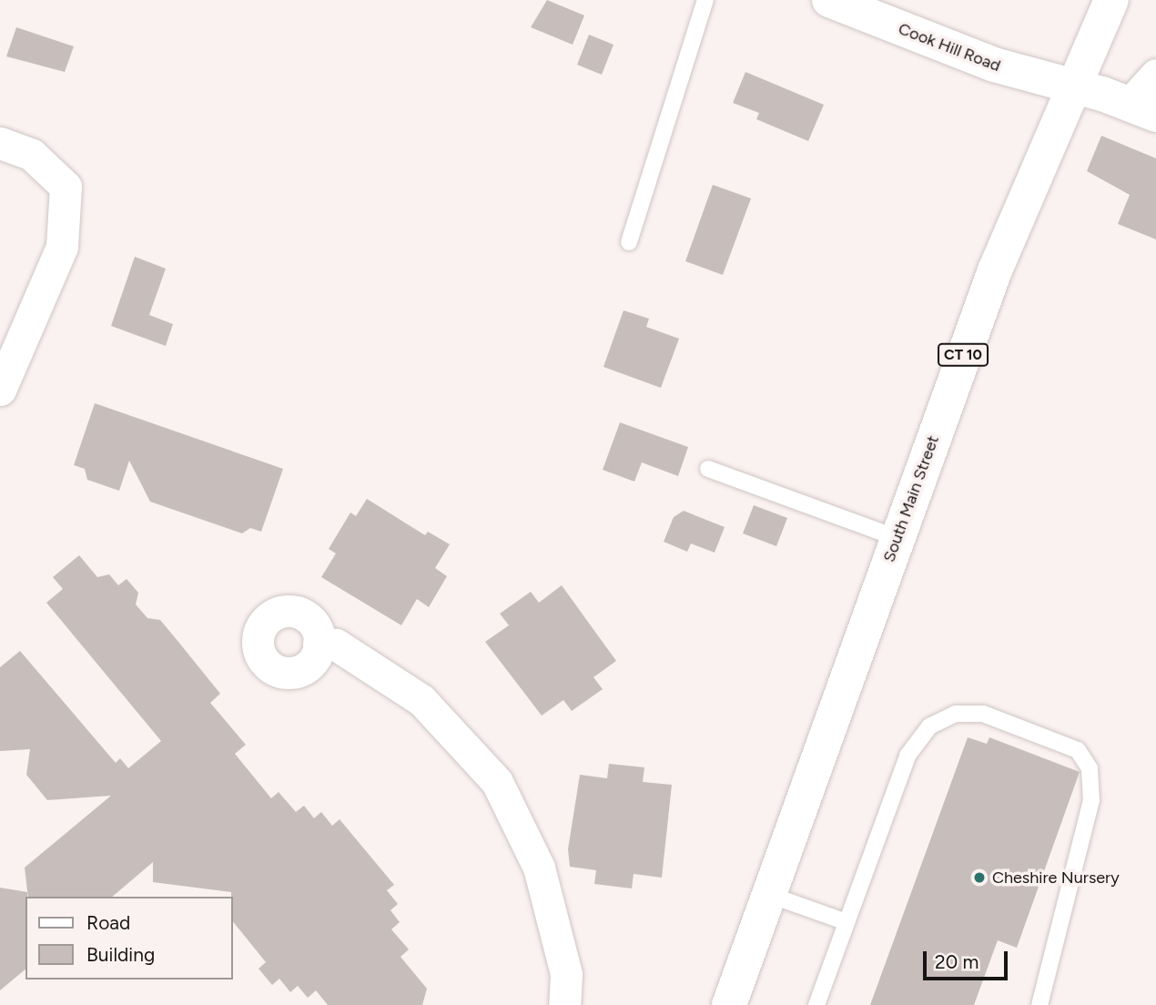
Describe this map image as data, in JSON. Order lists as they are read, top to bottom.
{
  "streets": {
    "main road": ["Cook Hill Road", "CT 10", "South Main Street"]
  },
  "crossings": [
    ["Cook Hill Road", "South Main Street"]
  ],
  "places": ["Cheshire Nursery"],
  "legend": ["Road", "Building"],
  "scale_bar": "20 m"
}
